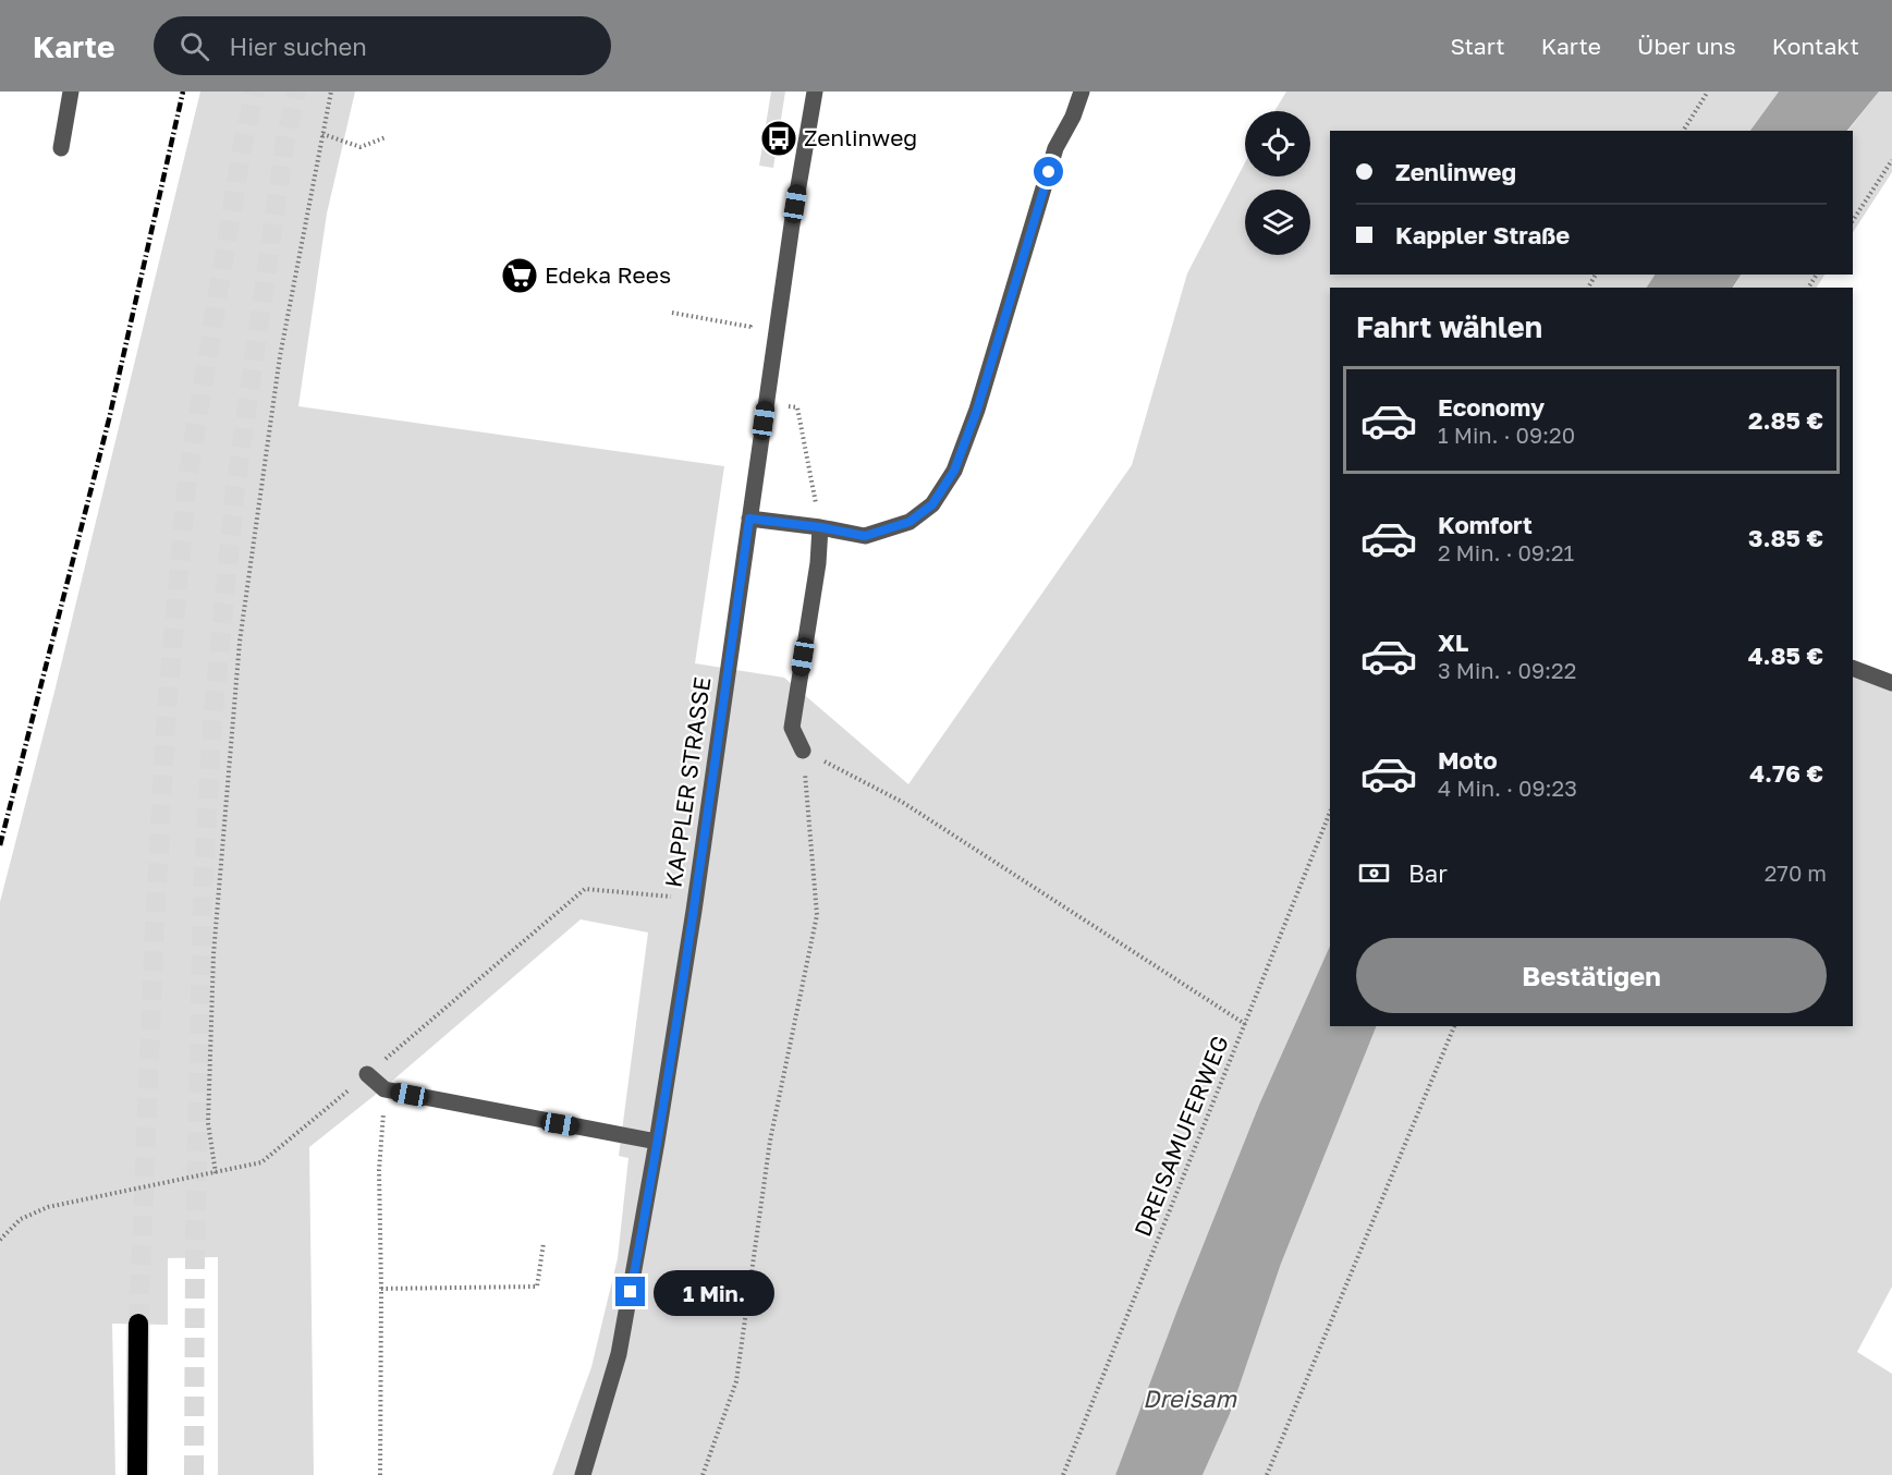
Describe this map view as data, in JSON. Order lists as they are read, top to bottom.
{
  "streets": {
    "street": ["KAPPLER STRASSE"],
    "path": ["DREISAMUFERWEG"]
  },
  "water": ["Dreisam"],
  "places": {
    "bus stop": ["Zenlinweg"],
    "supermarket": ["Edeka Rees"]
  },
  "page": {
    "header": "Karte",
    "search": "Hier suchen",
    "nav": [
      "Start",
      "Karte",
      "Über uns",
      "Kontakt"
    ],
    "banner": ["Zenlinweg", "Kappler Straße"],
    "heading": "Fahrt wählen",
    "list": [
      {
        "name": "Economy",
        "note": "1 Min. · 09:20",
        "value": "2.85 €"
      },
      {
        "name": "Komfort",
        "note": "2 Min. · 09:21",
        "value": "3.85 €"
      },
      {
        "name": "XL",
        "note": "3 Min. · 09:22",
        "value": "4.85 €"
      },
      {
        "name": "Moto",
        "note": "4 Min. · 09:23",
        "value": "4.76 €"
      }
    ],
    "pay": ["Bar", "270 m"],
    "buttons": "Bestätigen",
    "bubble": "1 Min."
  }
}
